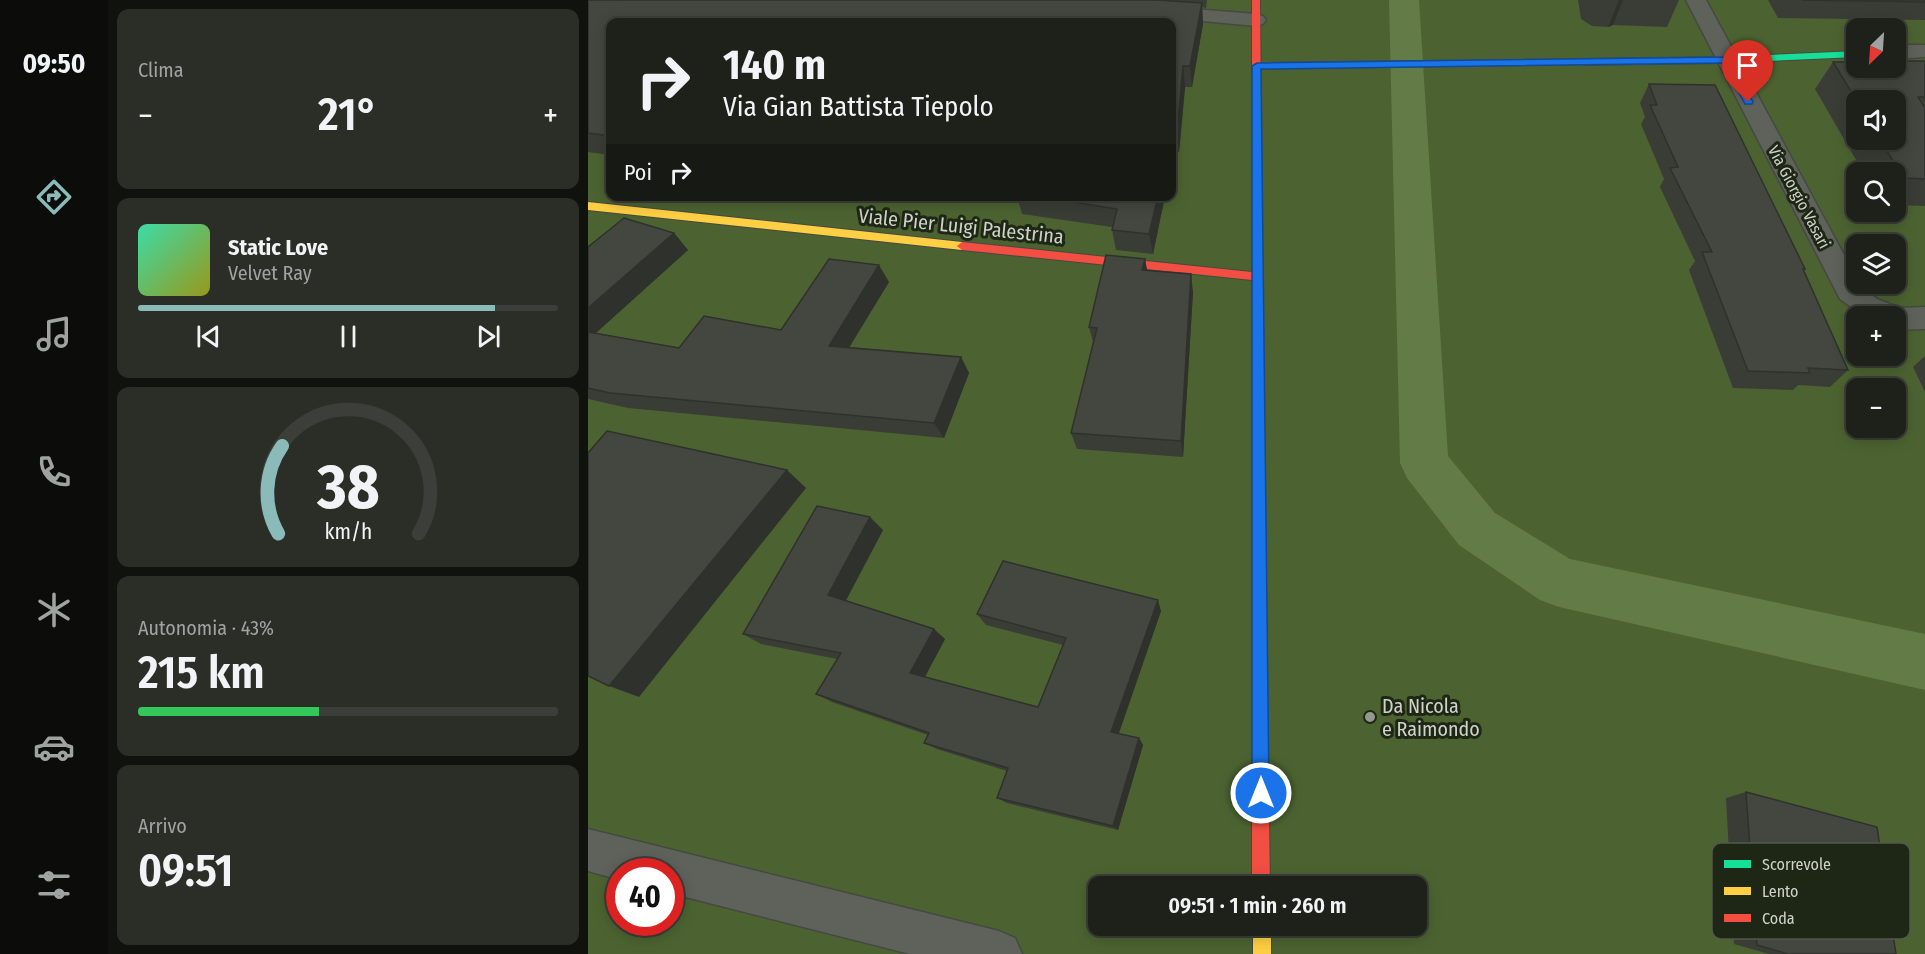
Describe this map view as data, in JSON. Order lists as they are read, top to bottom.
{
  "streets": {
    "street": ["Via Giorgio Vasari", "Viale Pier Luigi Palestrina"]
  },
  "places": ["Da Nicola e Raimondo"],
  "legend": ["Scorrevole", "Lento", "Coda"],
  "north": "bottom left",
  "page": {
    "tabs": "09:50",
    "tile": [
      "Clima",
      ["Autonomia · 43%", "215 km"],
      ["Arrivo", "09:51"]
    ],
    "map_buttons": ["+", "−"],
    "turn": ["140 m", "Via Gian Battista Tiepolo"],
    "heat": ["−", "21°", "+"],
    "then": "Poi",
    "song": ["Static Love", "Velvet Ray"],
    "limit": "40",
    "trip": "09:51 · 1 min · 260 m",
    "gauge": ["38", "km/h"]
  }
}
